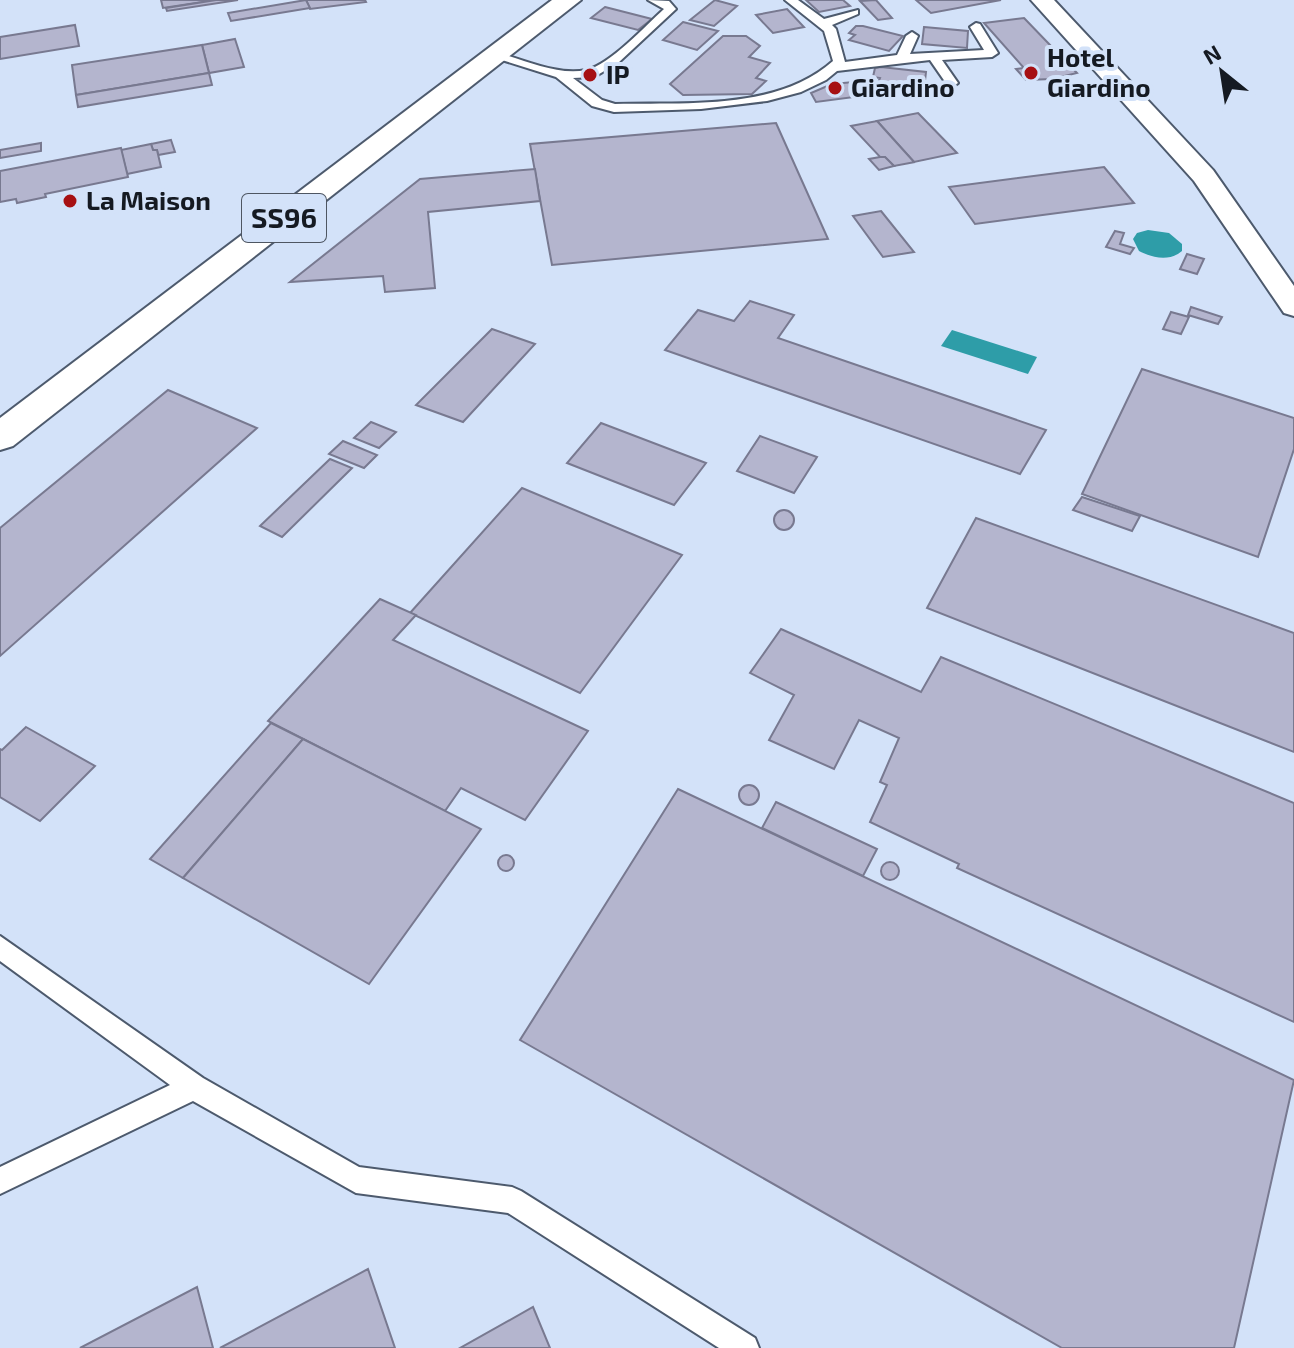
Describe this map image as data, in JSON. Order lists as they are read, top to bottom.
{
  "streets": {
    "main road": ["SS96"]
  },
  "places": [
    "Hotel Giardino",
    "IP",
    "Giardino",
    "La Maison"
  ],
  "north": "top left"
}
